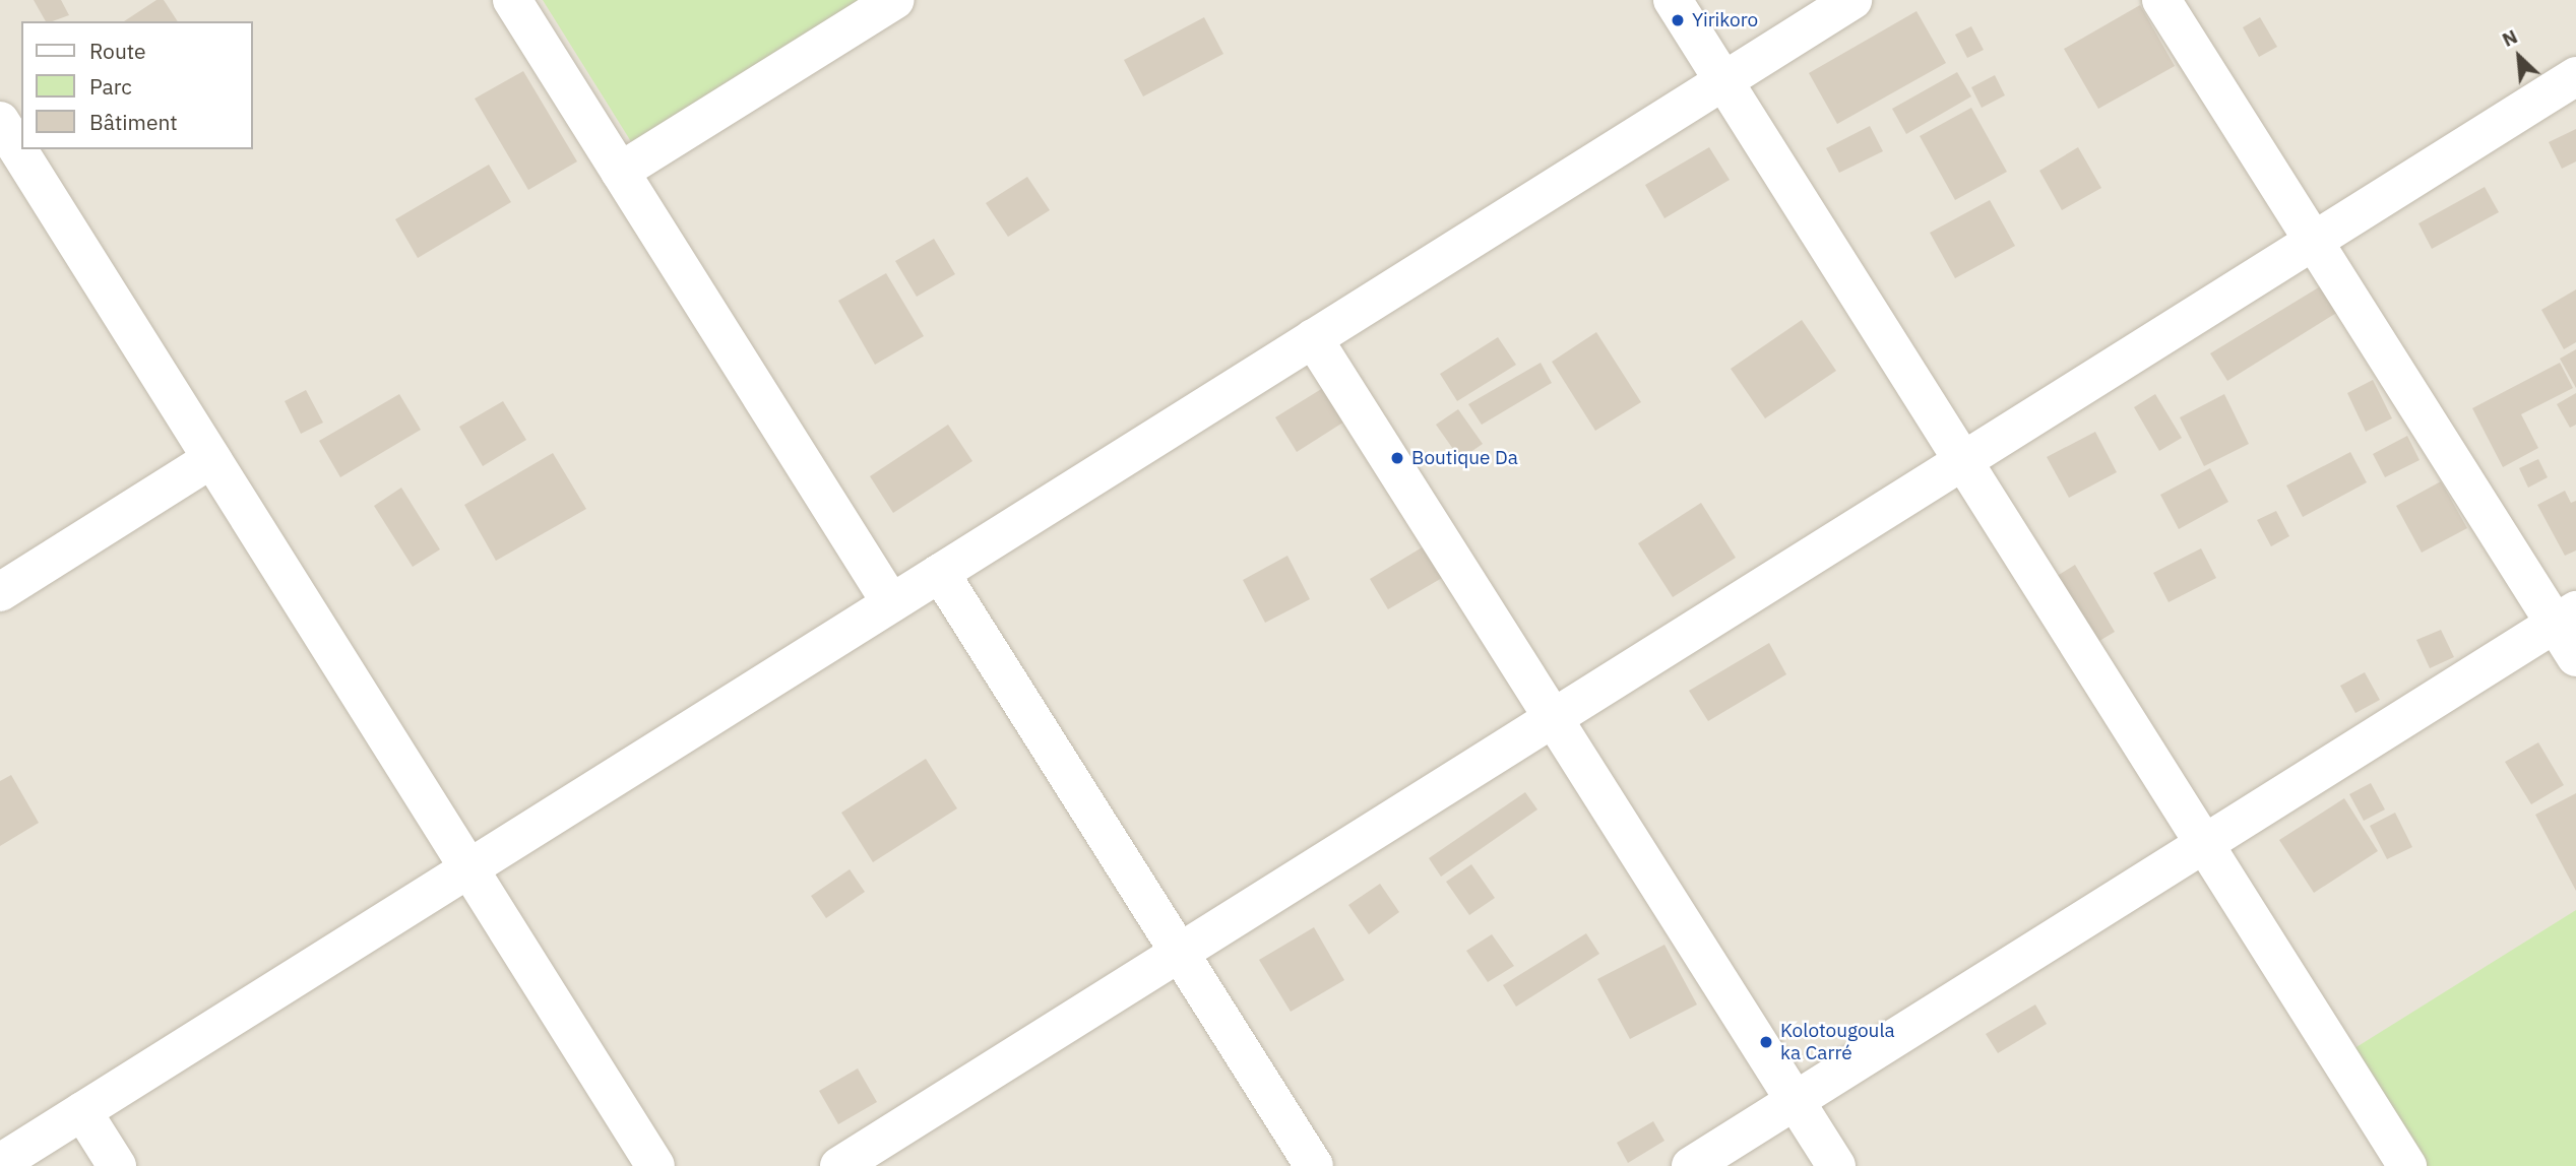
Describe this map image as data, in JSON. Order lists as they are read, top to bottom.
{
  "places": ["Yirikoro", "Boutique Da", "Kolotougoula ka Carré"],
  "legend": ["Route", "Parc", "Bâtiment"],
  "north": "top left"
}
